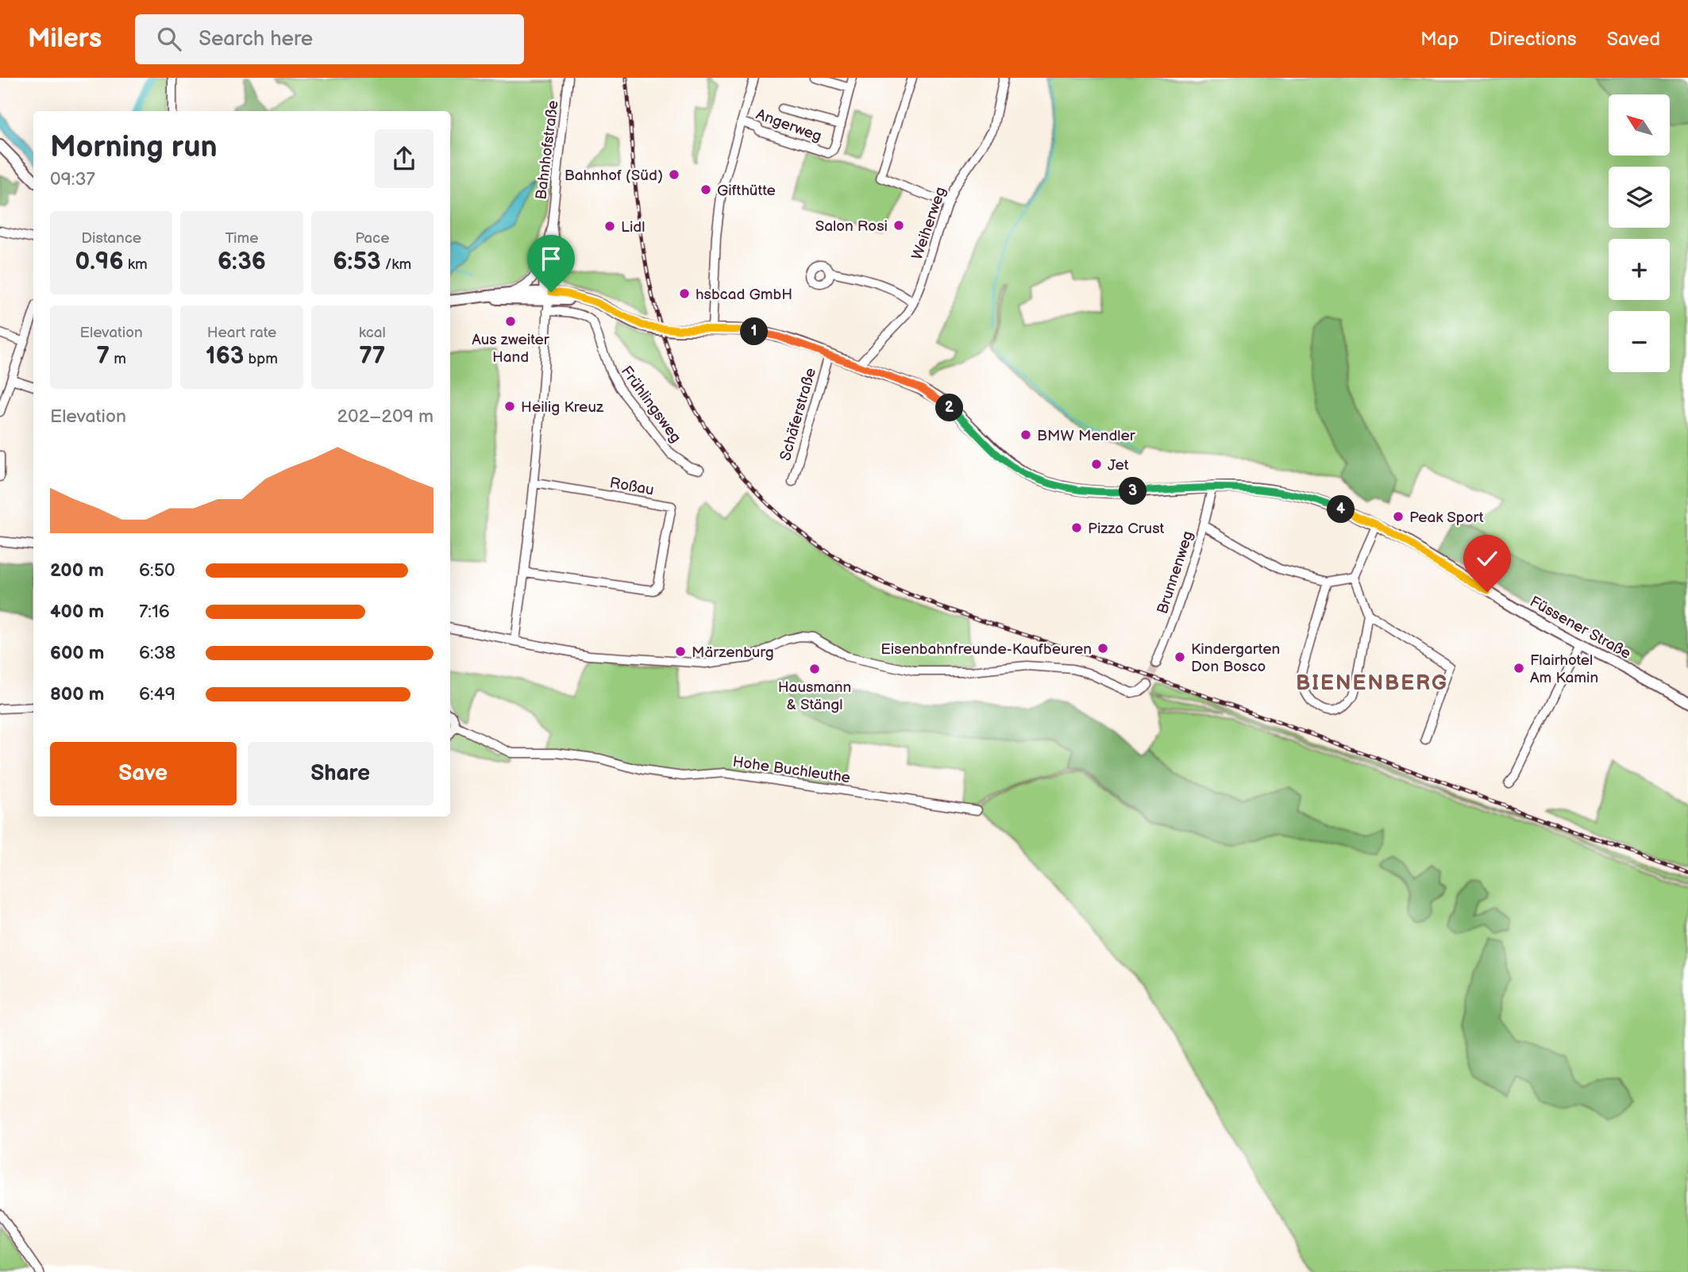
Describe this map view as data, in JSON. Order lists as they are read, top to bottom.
{
  "streets": {
    "main road": ["Füssener Straße"],
    "street": [
      "Angerweg",
      "Bahnhofstraße",
      "Weiherweg",
      "Frühlingsweg",
      "Schäferstraße",
      "Roßau",
      "Brunnenweg",
      "Hohe Buchleuthe"
    ]
  },
  "crossings": [
    ["Bahnhofstraße", "Frühlingsweg"],
    ["Bahnhofstraße", "Füssener Straße"],
    ["Weiherweg", "Füssener Straße"],
    ["Frühlingsweg", "Füssener Straße"],
    ["Schäferstraße", "Füssener Straße"],
    ["Brunnenweg", "Füssener Straße"]
  ],
  "districts": ["BIENENBERG"],
  "places": [
    "Bahnhof (Süd)",
    "Gifthütte",
    "Salon Rosi",
    "Lidl",
    "hsbcad GmbH",
    "Aus zweiter Hand",
    "Heilig Kreuz",
    "BMW Mendler",
    "Jet",
    "Peak Sport",
    "Pizza Crust",
    "Eisenbahnfreunde-Kaufbeuren",
    "Märzenburg",
    "Kindergarten Don Bosco",
    "Flairhotel Am Kamin",
    "Hausmann & Stängl"
  ],
  "north": "top left",
  "page": {
    "header": "Milers",
    "search": "Search here",
    "nav": ["Map", "Directions", "Saved"],
    "map_buttons": ["+", "−"],
    "heading": ["Morning run", "09:37"],
    "stats": [
      ["Distance", "0.96 km"],
      ["Time", "6:36"],
      ["Pace", "6:53 /km"],
      ["Elevation", "7 m"],
      ["Heart rate", "163 bpm"],
      ["kcal", "77"]
    ],
    "pins": [
      "1",
      "2",
      "3",
      "4"
    ],
    "chart": ["Elevation", "202–209 m"],
    "list": [
      {
        "name": "200 m",
        "note": "6:50"
      },
      {
        "name": "400 m",
        "note": "7:16"
      },
      {
        "name": "600 m",
        "note": "6:38"
      },
      {
        "name": "800 m",
        "note": "6:49"
      }
    ],
    "buttons": ["Save", "Share"]
  }
}
